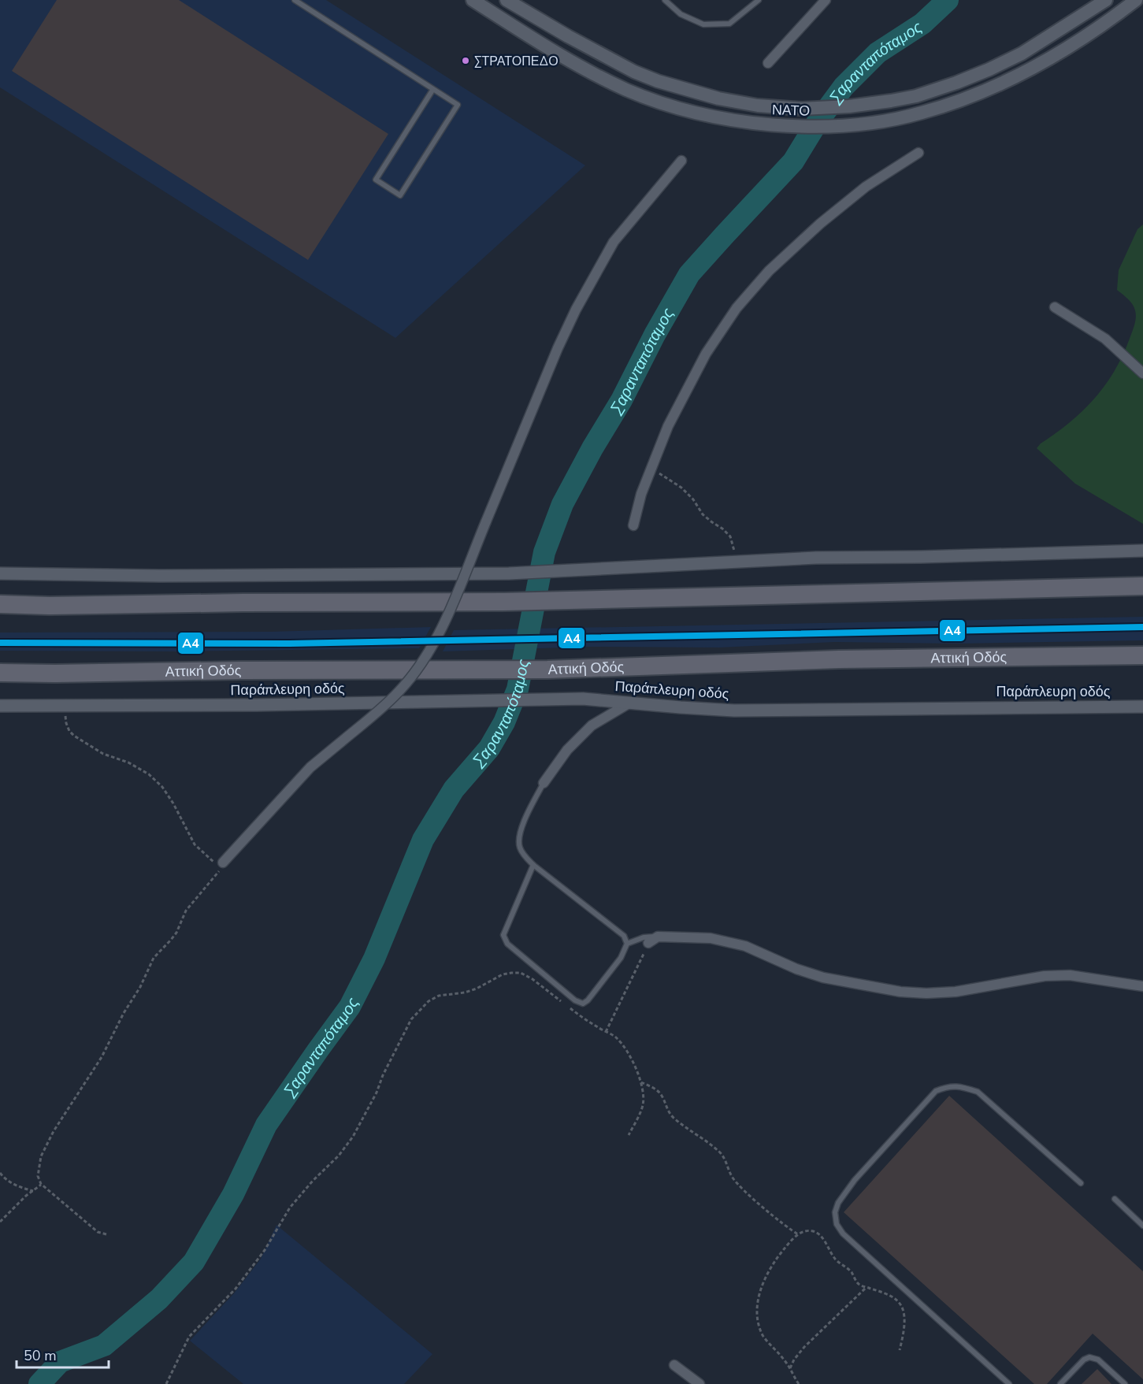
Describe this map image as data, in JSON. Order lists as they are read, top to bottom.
{
  "streets": {
    "highway": ["Αττική Οδός"],
    "main road": ["ΝΑΤΟ"],
    "street": ["Παράπλευρη οδός"]
  },
  "water": ["Σαρανταπόταμος"],
  "places": ["ΣΤΡΑΤΟΠΕΔΟ"],
  "lines": ["transit line A4"],
  "scale_bar": "50 m"
}
